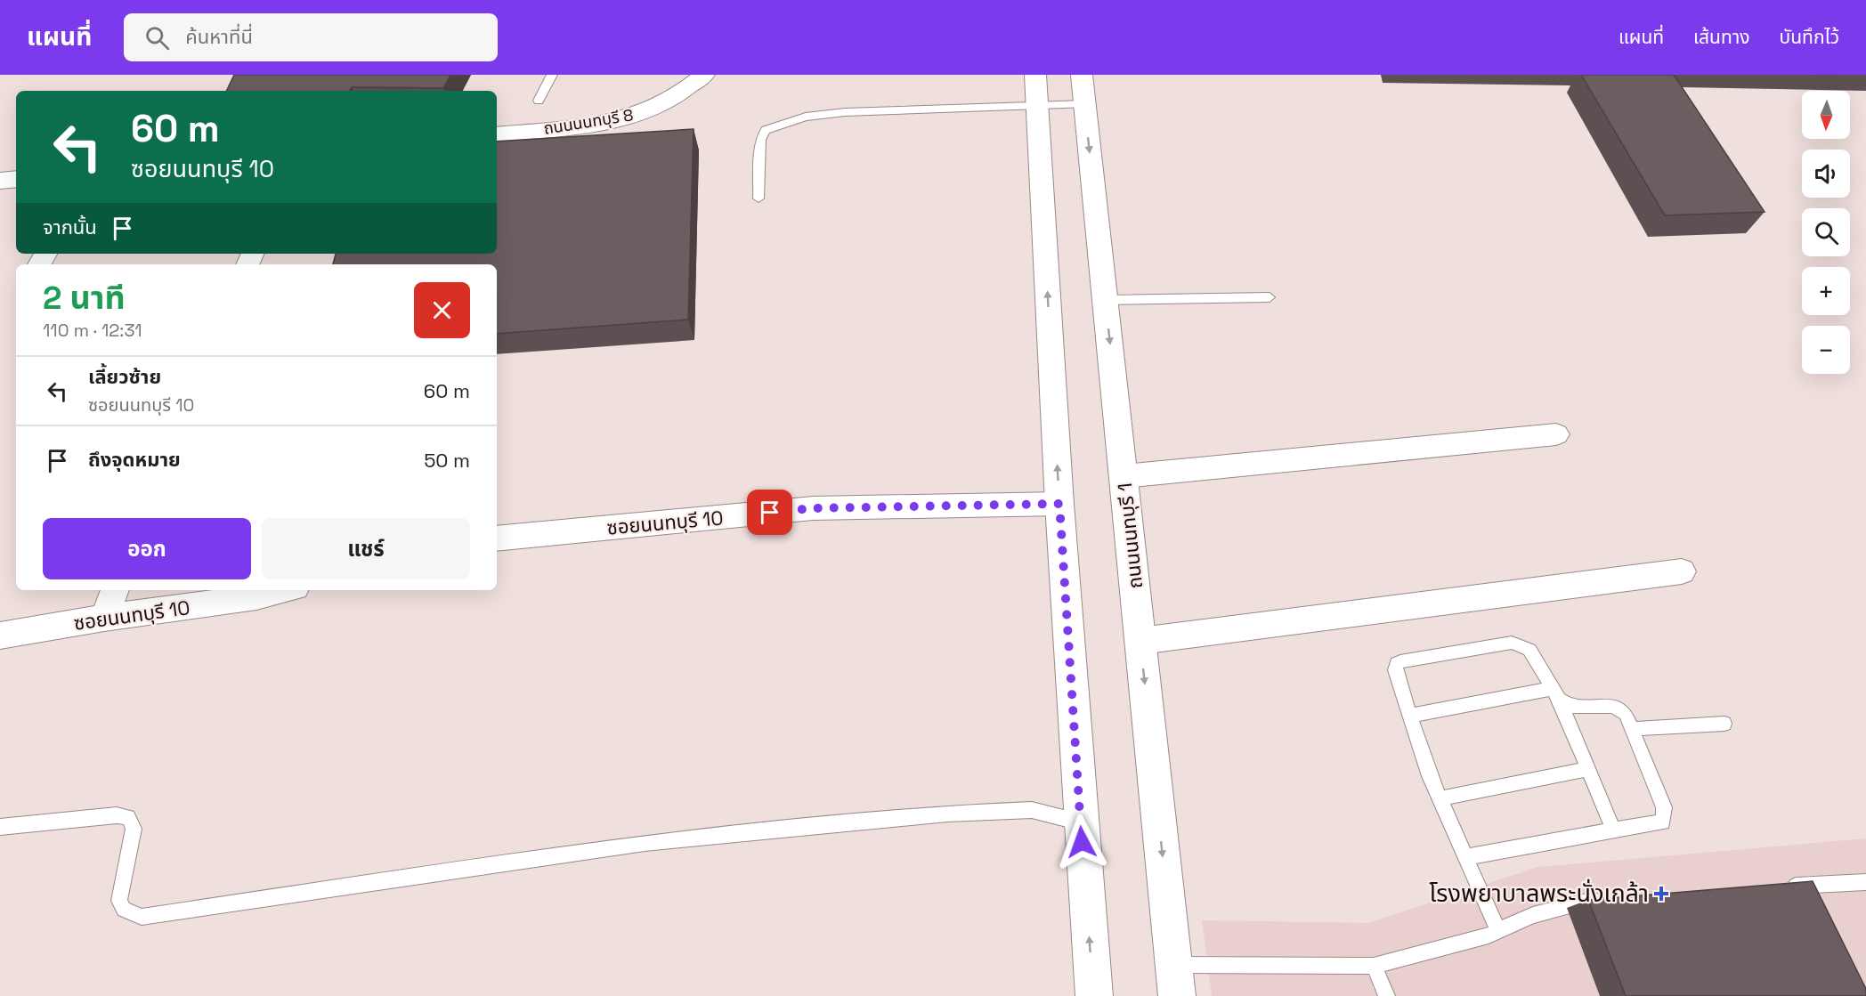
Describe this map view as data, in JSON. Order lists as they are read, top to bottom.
{
  "streets": {
    "main road": ["ถนนนนทบุรี 1"],
    "street": ["ถนนนนทบุรี 8", "ซอยนนทบุรี 10"]
  },
  "places": {
    "health": ["โรงพยาบาลพระนั่งเกล้า"]
  },
  "north": "bottom",
  "page": {
    "header": "แผนที่",
    "search": "ค้นหาที่นี่",
    "nav": ["แผนที่", "เส้นทาง", "บันทึกไว้"],
    "map_buttons": ["+", "−"],
    "turn": ["60 m", "ซอยนนทบุรี 10"],
    "then": "จากนั้น",
    "heading": ["2 นาที", "110 m · 12:31"],
    "list": [
      {
        "name": "เลี้ยวซ้าย",
        "note": "ซอยนนทบุรี 10",
        "value": "60 m"
      },
      {
        "name": "ถึงจุดหมาย",
        "value": "50 m"
      }
    ],
    "buttons": ["ออก", "แชร์"]
  }
}
